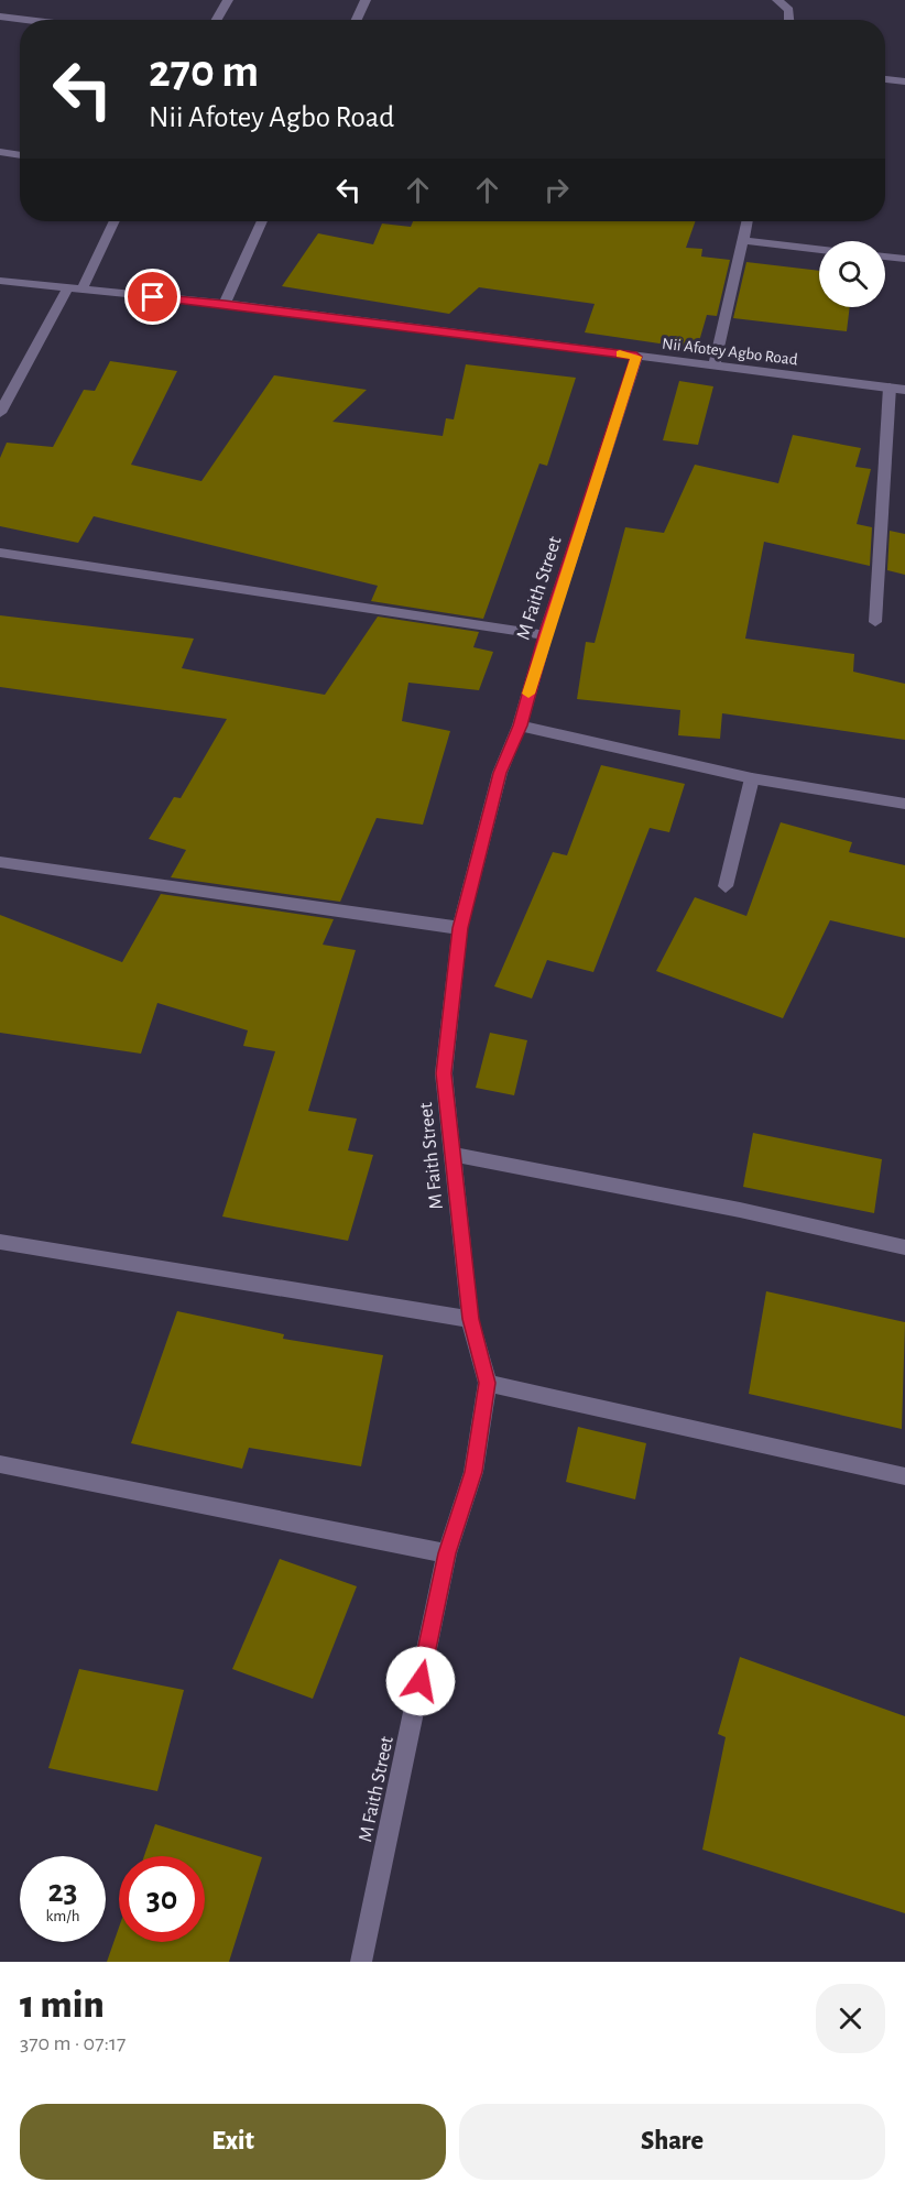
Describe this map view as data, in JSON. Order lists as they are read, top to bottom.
{
  "streets": {
    "street": ["Nii Afotey Agbo Road", "M Faith Street"]
  },
  "crossings": [
    ["Nii Afotey Agbo Road", "M Faith Street"]
  ],
  "page": {
    "turn": ["270 m", "Nii Afotey Agbo Road"],
    "speed": "23 km/h",
    "limit": "30",
    "heading": ["1 min", "370 m · 07:17"],
    "buttons": ["Exit", "Share"]
  }
}
